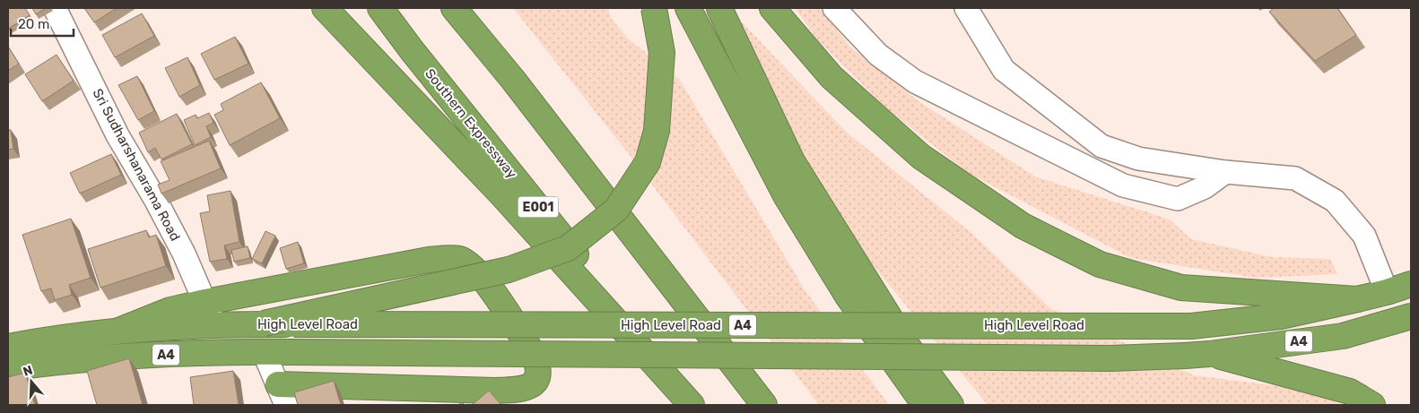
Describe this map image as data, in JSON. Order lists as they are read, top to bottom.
{
  "streets": {
    "highway": [
      "Southern Expressway",
      "E001",
      "High Level Road",
      "A4"
    ],
    "street": ["Sri Sudharshanarama Road"]
  },
  "crossings": [
    ["Sri Sudharshanarama Road", "High Level Road"]
  ],
  "scale_bar": "20 m",
  "north": "top"
}
